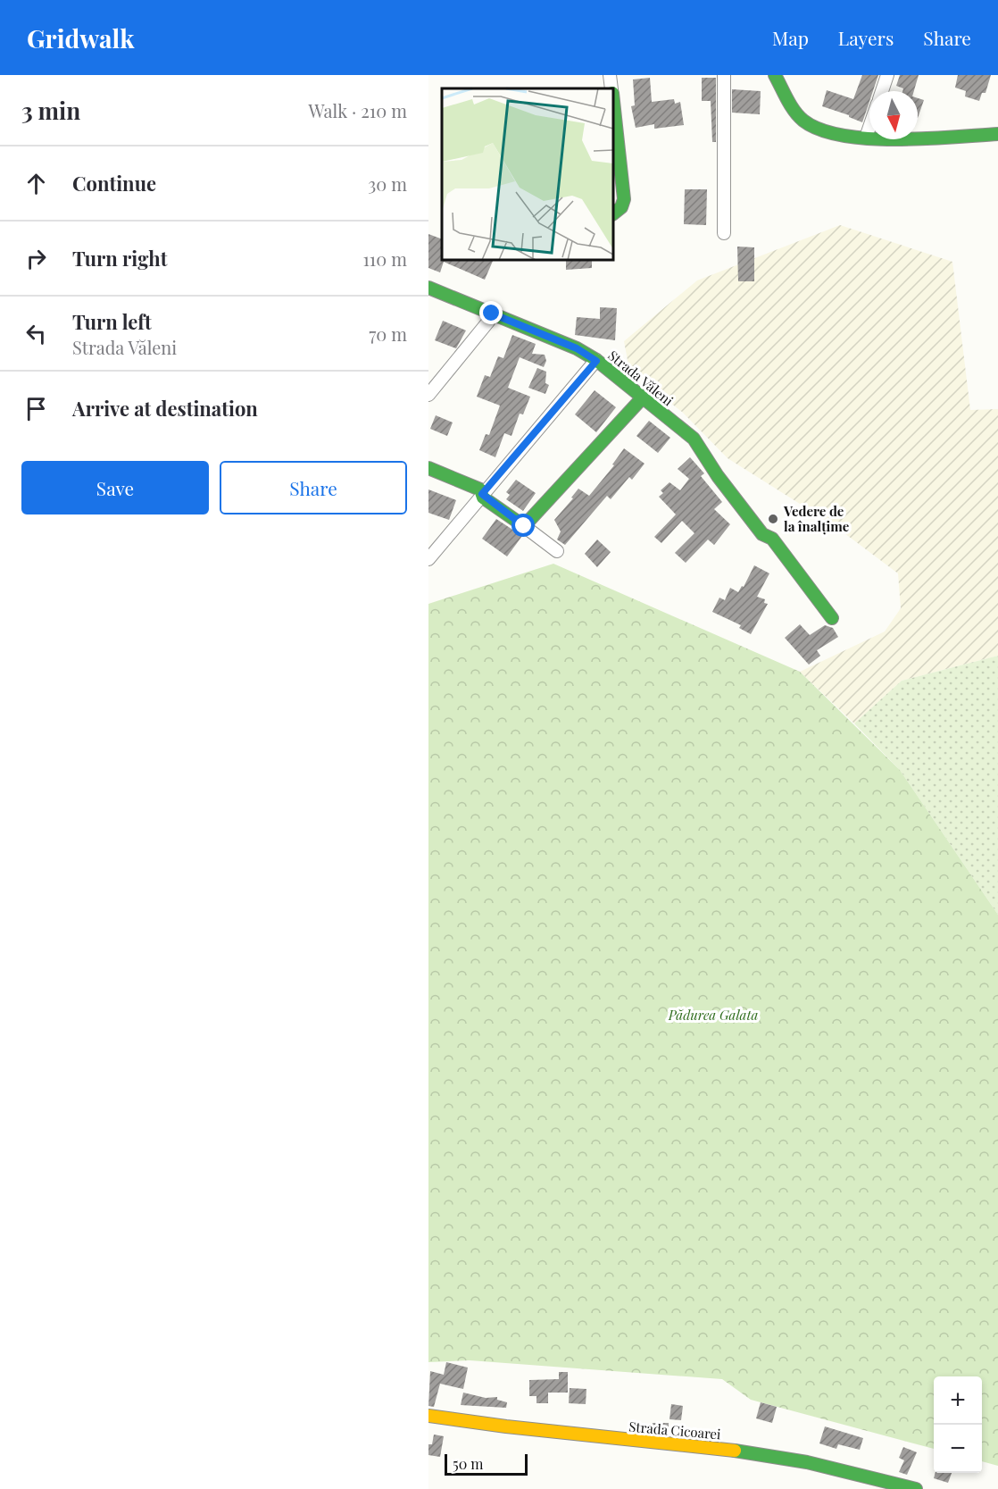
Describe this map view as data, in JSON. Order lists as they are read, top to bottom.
{
  "streets": {
    "street": ["Strada Văleni", "Strada Cicoarei"]
  },
  "parks": ["Pădurea Galata"],
  "places": ["Vedere de la înalțime"],
  "scale_bar": "50 m",
  "north": "bottom",
  "page": {
    "header": "Gridwalk",
    "nav": ["Map", "Layers", "Share"],
    "heading": ["3 min", "Walk · 210 m"],
    "list": [
      ["Continue", "30 m"],
      ["Turn right", "110 m"],
      ["Turn left", "Strada Văleni", "70 m"],
      "Arrive at destination"
    ],
    "buttons": ["Save", "Share"],
    "map_buttons": ["+", "−"],
    "scale": "50 m"
  }
}
